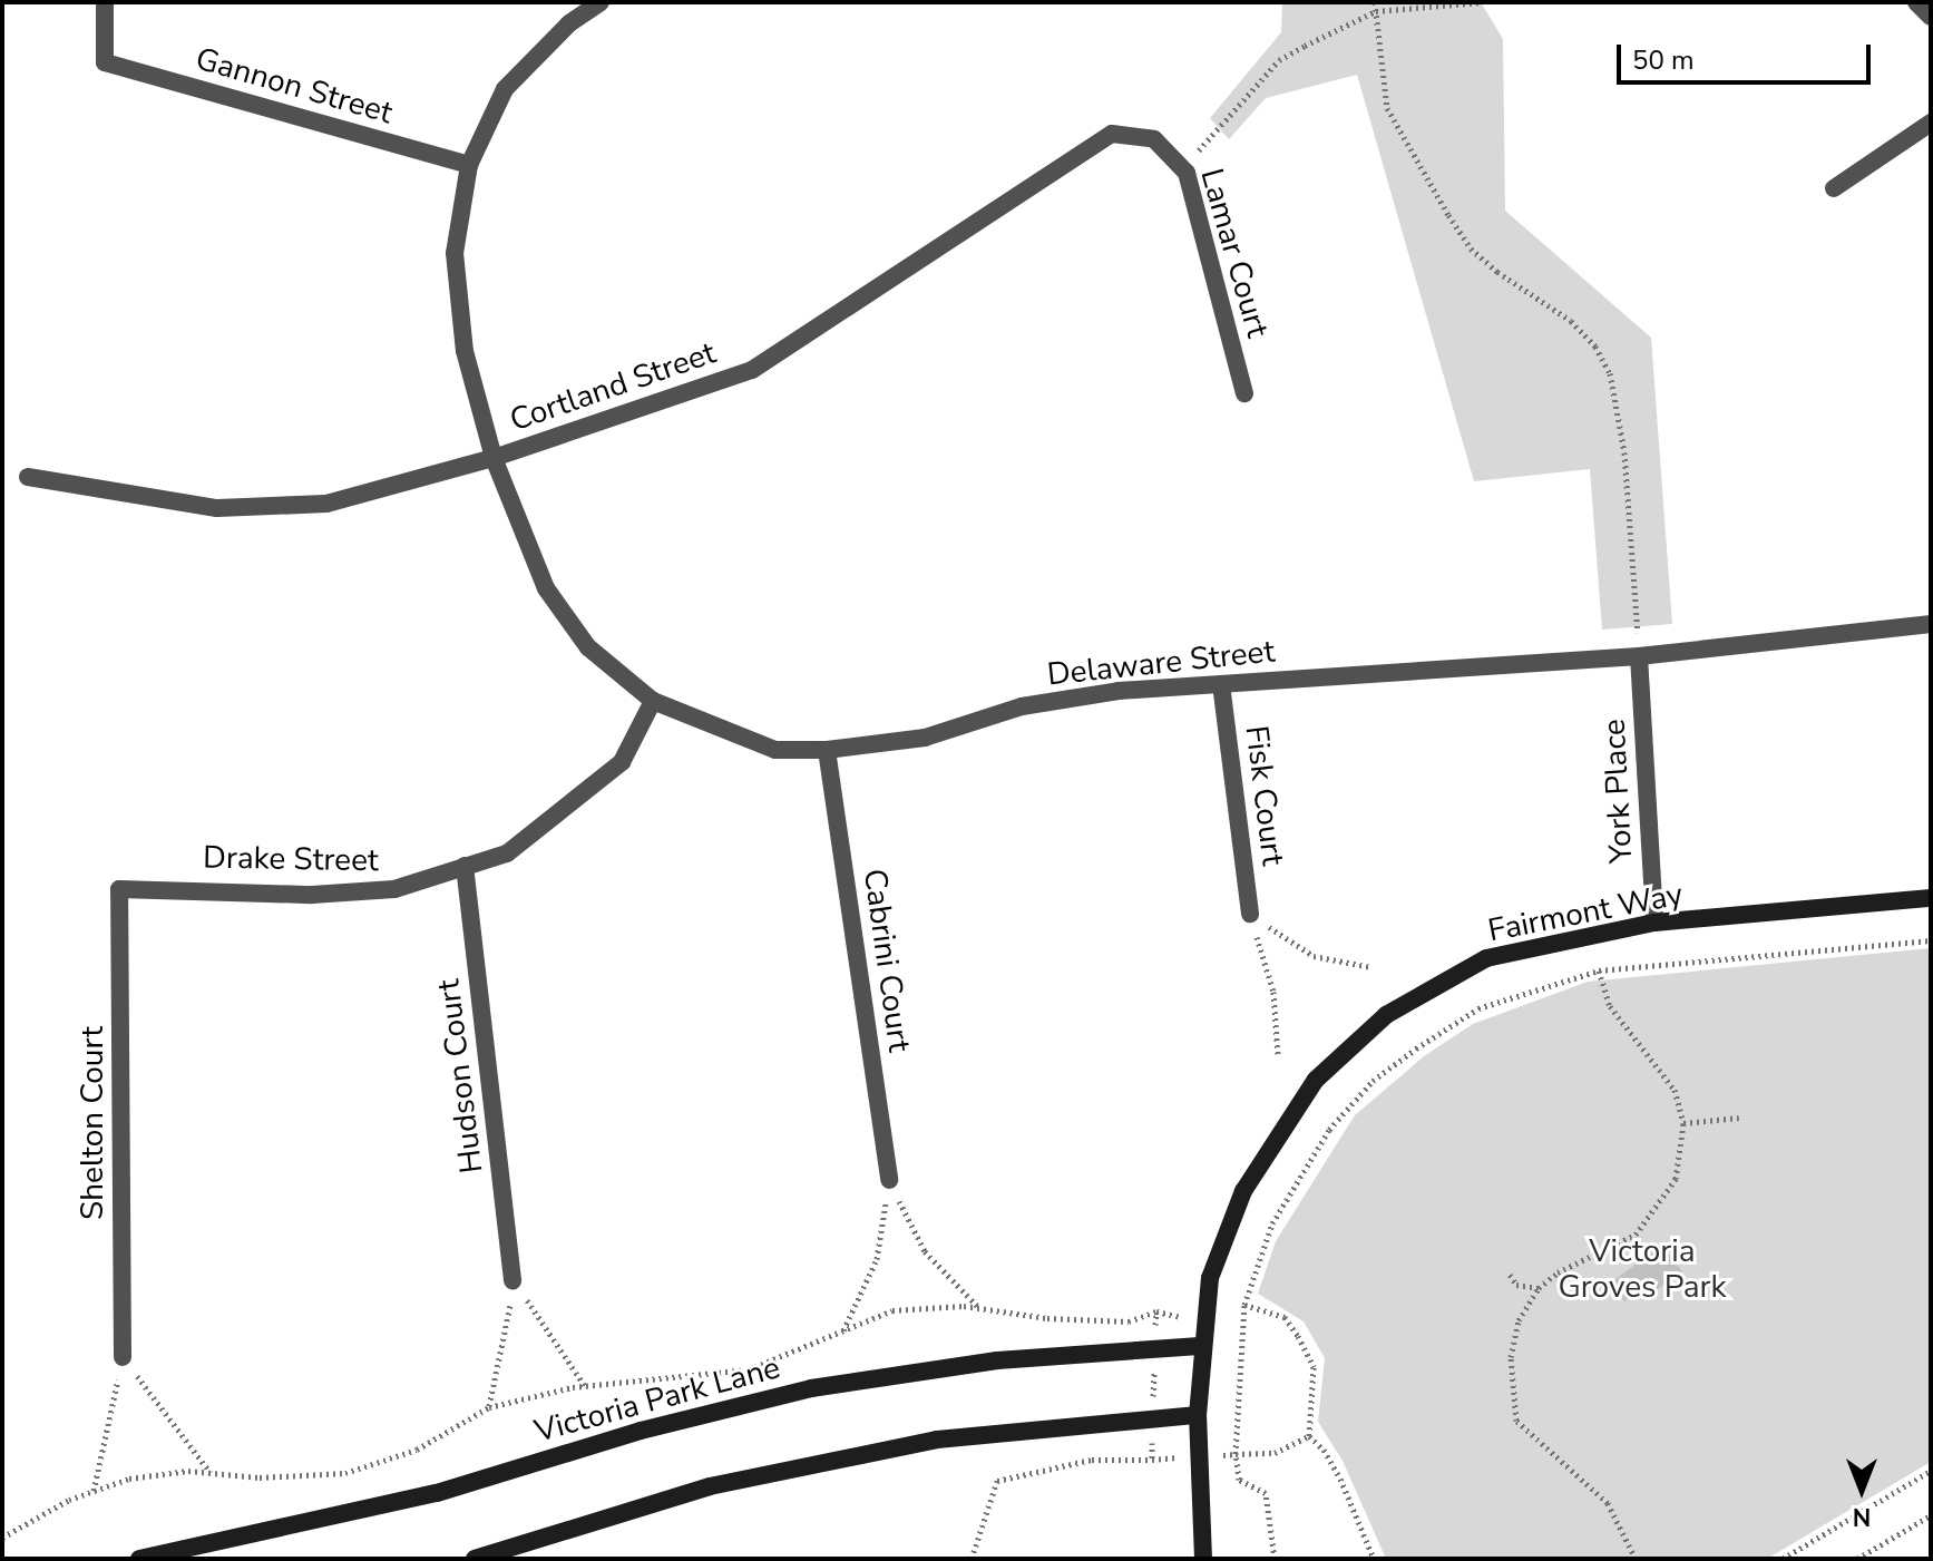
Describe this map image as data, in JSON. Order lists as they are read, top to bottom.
{
  "streets": {
    "street": [
      "Gannon Street",
      "Lamar Court",
      "Cortland Street",
      "Delaware Street",
      "York Place",
      "Fisk Court",
      "Drake Street",
      "Fairmont Way",
      "Cabrini Court",
      "Hudson Court",
      "Shelton Court",
      "Victoria Park Lane"
    ]
  },
  "crossings": [
    ["Gannon Street", "Delaware Street"],
    ["Lamar Court", "Cortland Street"],
    ["Cortland Street", "Delaware Street"],
    ["Delaware Street", "York Place"],
    ["Delaware Street", "Fisk Court"],
    ["Delaware Street", "Drake Street"],
    ["Delaware Street", "Cabrini Court"],
    ["York Place", "Fairmont Way"],
    ["Drake Street", "Hudson Court"],
    ["Drake Street", "Shelton Court"],
    ["Fairmont Way", "Victoria Park Lane"]
  ],
  "parks": ["Victoria Groves Park"],
  "scale_bar": "50 m",
  "north": "bottom"
}
